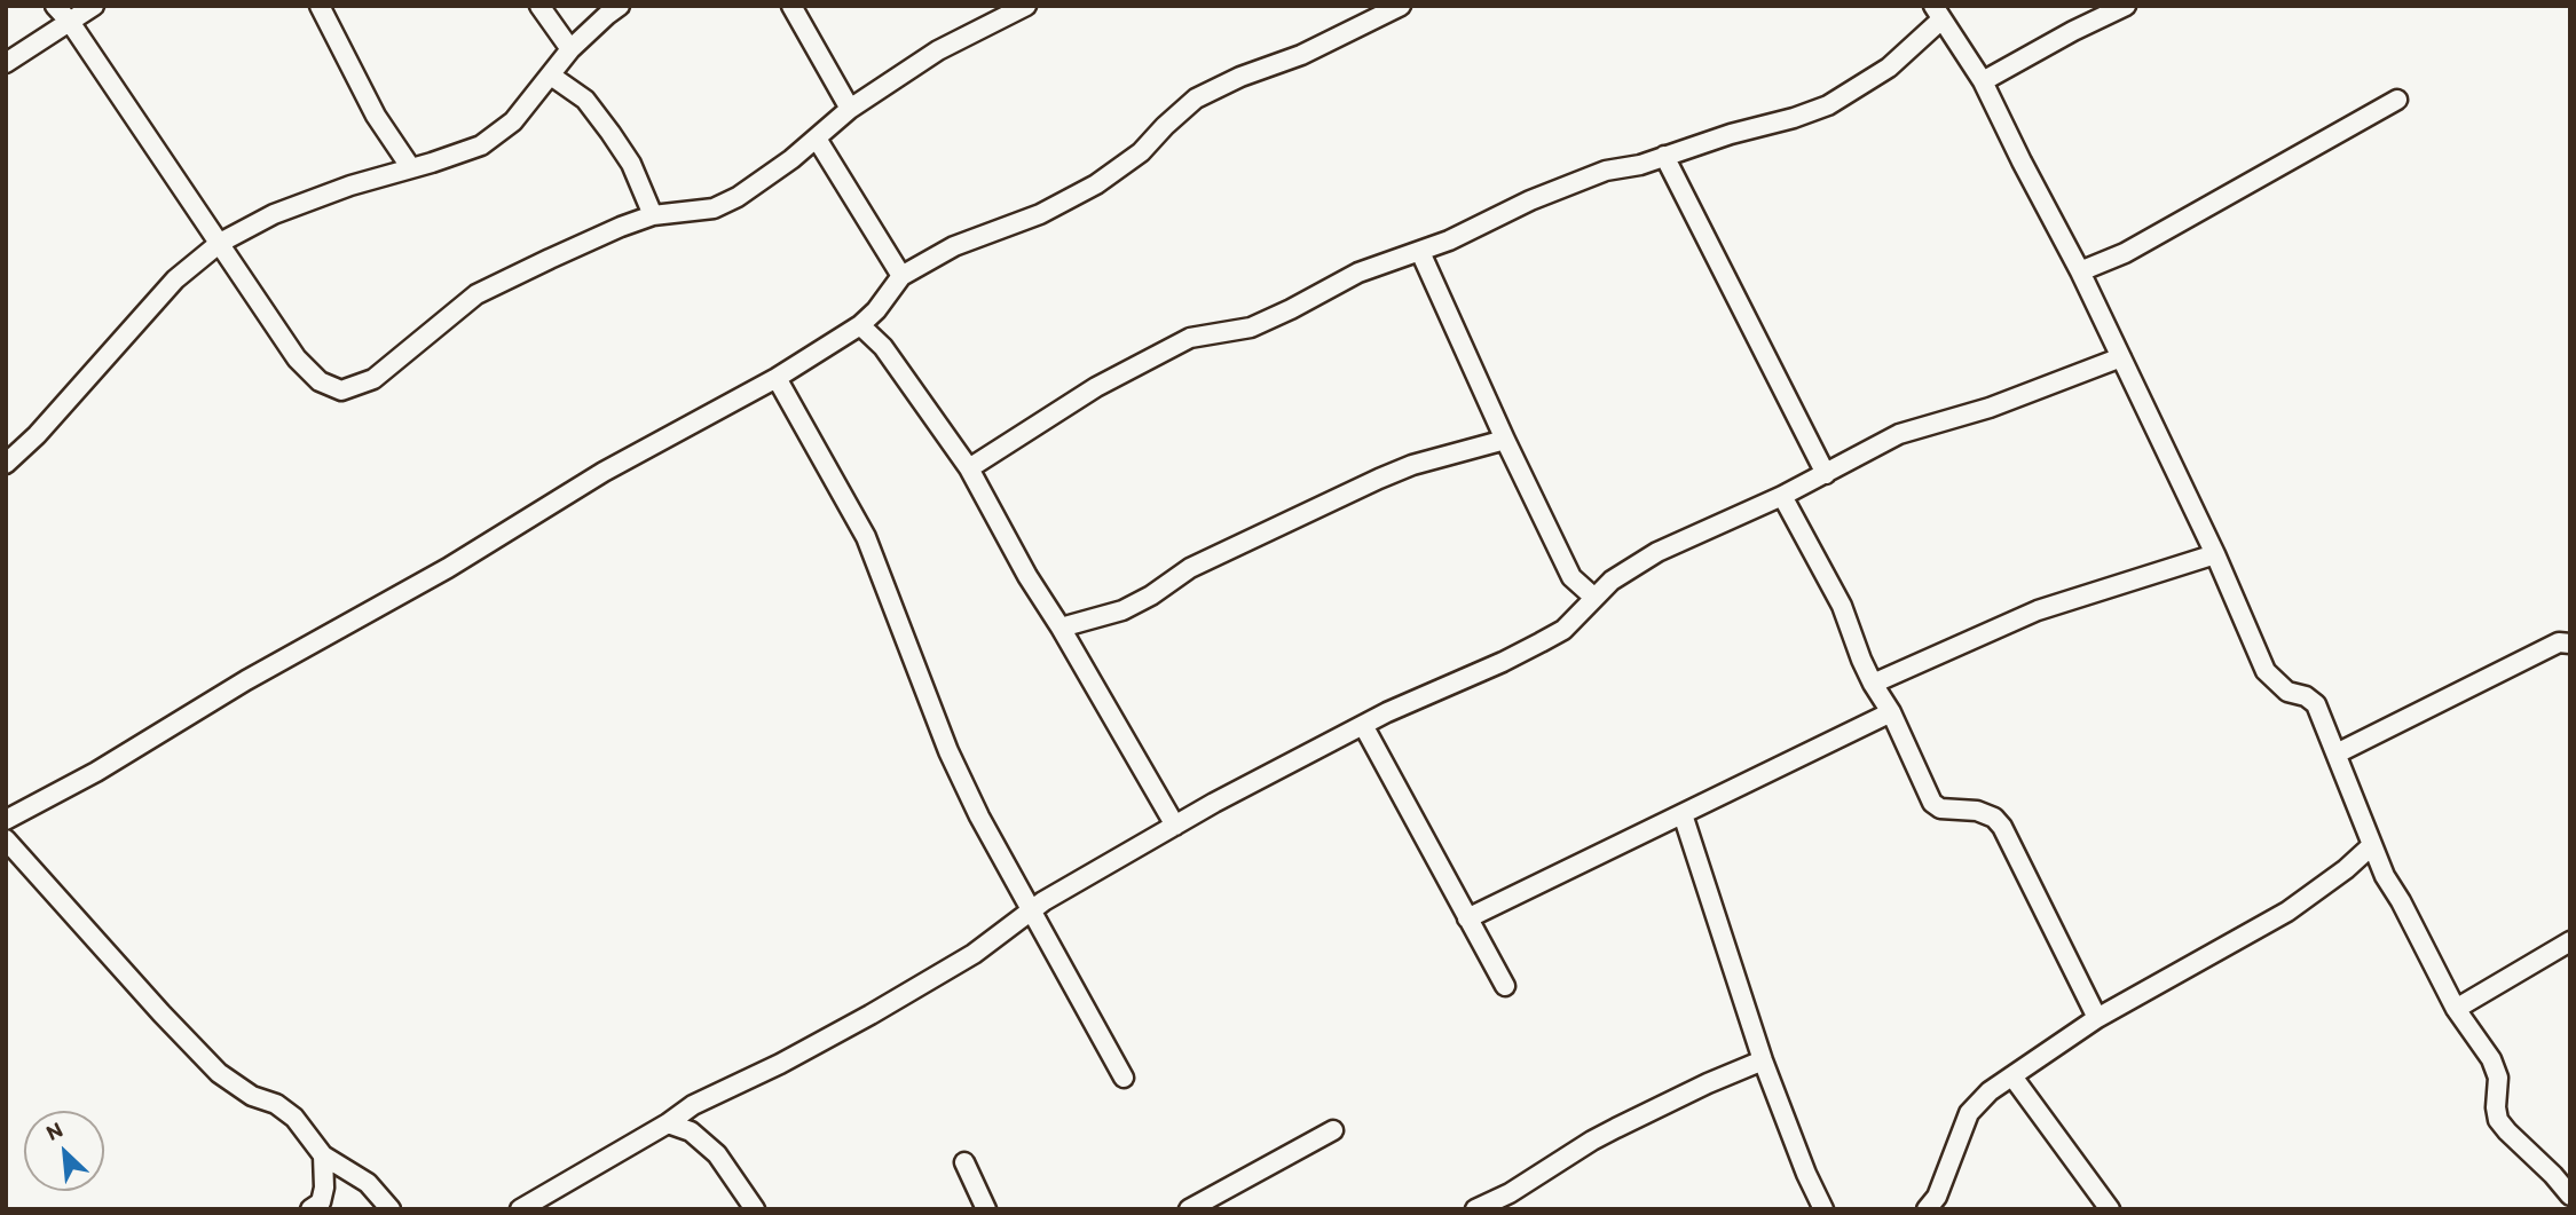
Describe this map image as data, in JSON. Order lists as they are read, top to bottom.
{
  "north": "top left"
}
